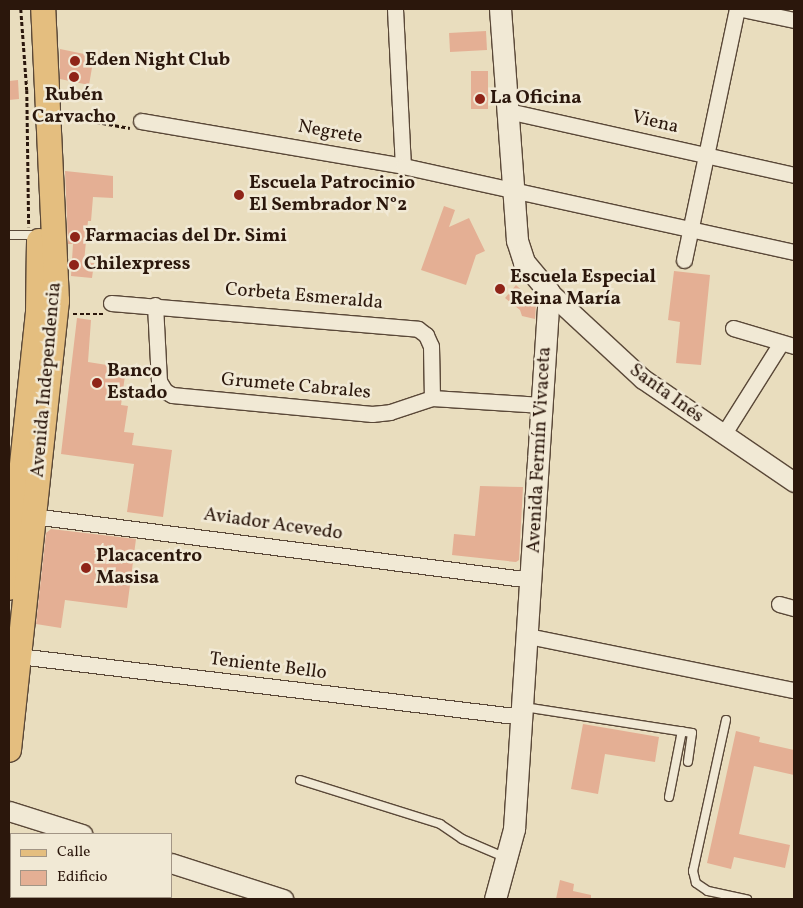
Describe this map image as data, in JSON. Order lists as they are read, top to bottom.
{
  "streets": {
    "main road": ["Avenida Independencia", "Avenida Fermín Vivaceta"],
    "street": [
      "Viena",
      "Negrete",
      "Corbeta Esmeralda",
      "Grumete Cabrales",
      "Santa Inés",
      "Aviador Acevedo",
      "Teniente Bello"
    ]
  },
  "crossings": [
    ["Corbeta Esmeralda", "Grumete Cabrales"],
    ["Avenida Independencia", "Aviador Acevedo"],
    ["Avenida Independencia", "Teniente Bello"],
    ["Grumete Cabrales", "Avenida Fermín Vivaceta"],
    ["Santa Inés", "Avenida Fermín Vivaceta"],
    ["Avenida Fermín Vivaceta", "Aviador Acevedo"],
    ["Avenida Fermín Vivaceta", "Teniente Bello"]
  ],
  "places": [
    "Eden Night Club",
    "Rubén Carvacho",
    "La Oficina",
    "Escuela Patrocinio El Sembrador N°2",
    "Farmacias del Dr. Simi",
    "Chilexpress",
    "Escuela Especial Reina María",
    "Banco Estado",
    "Placacentro Masisa"
  ],
  "legend": ["Calle", "Edificio"]
}
